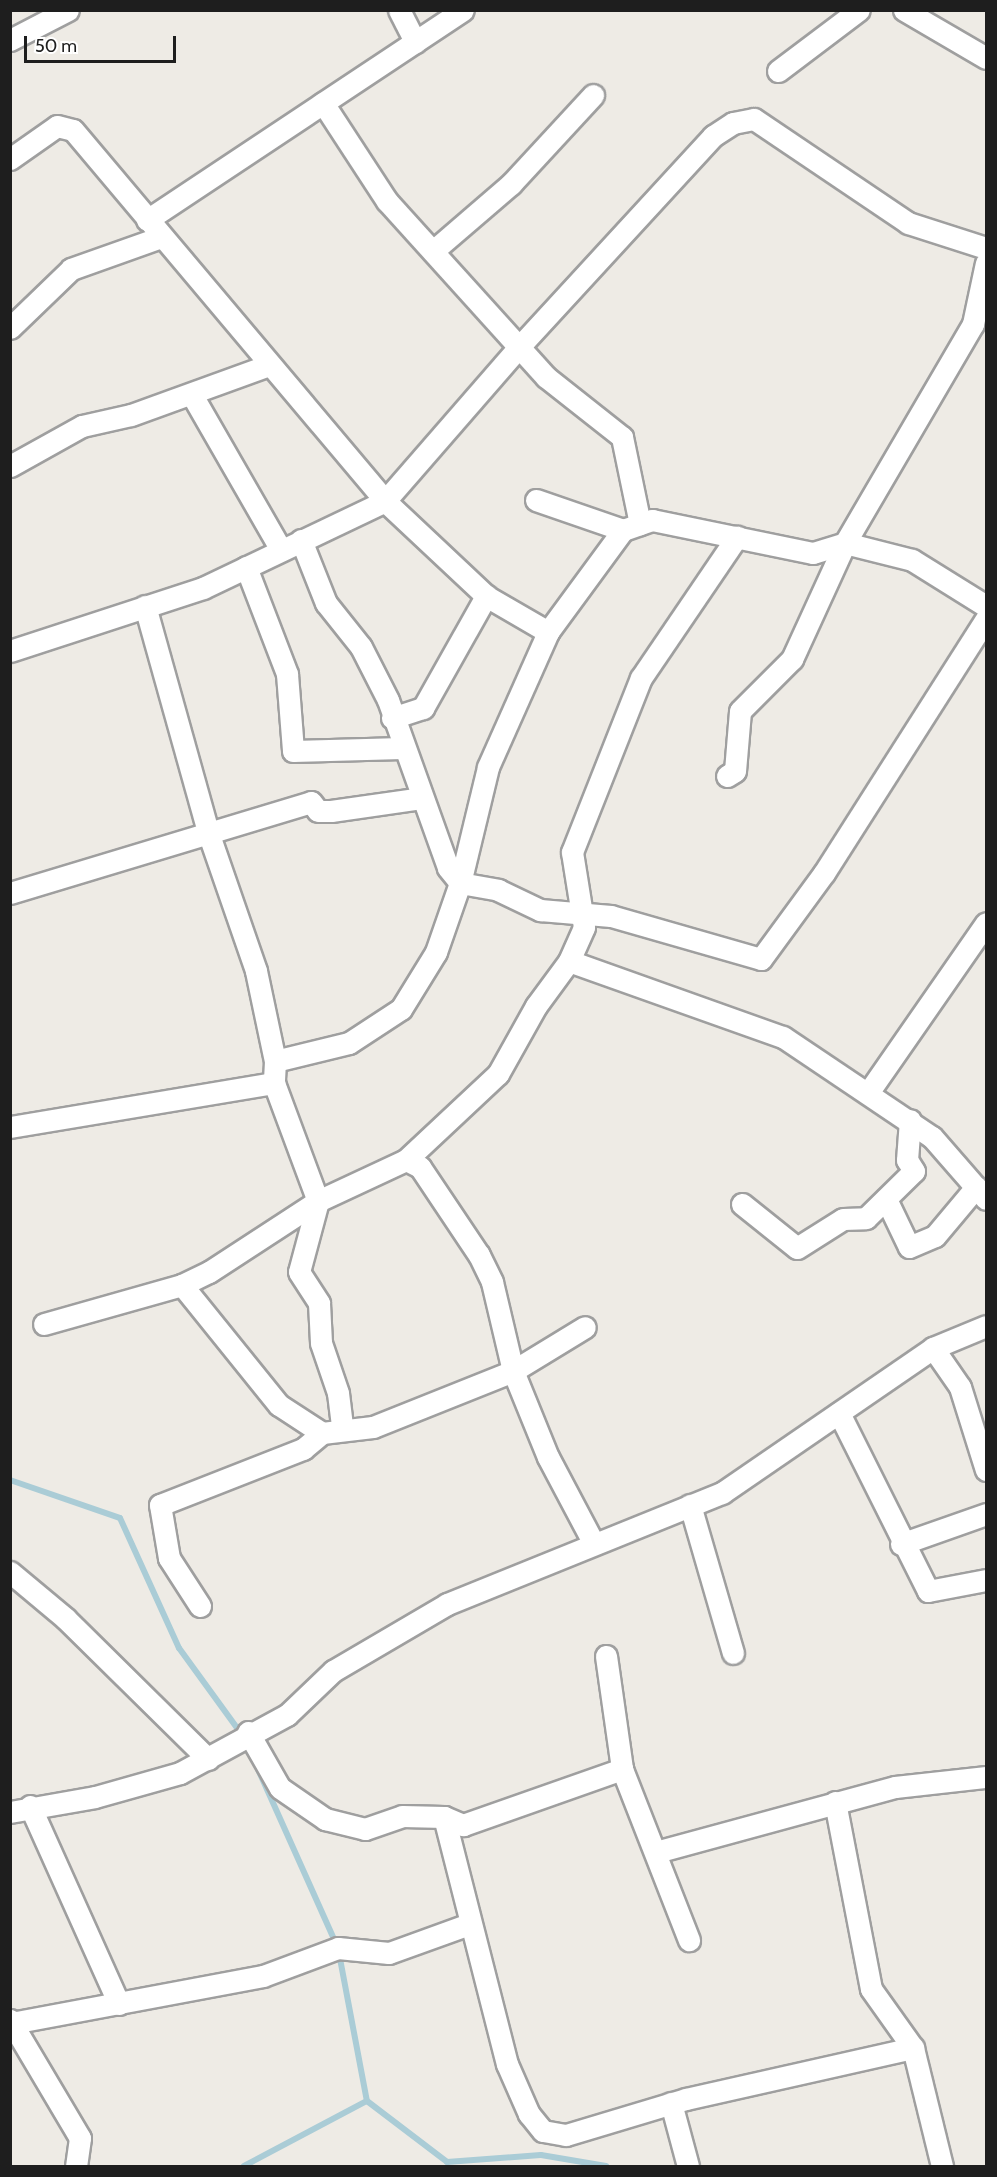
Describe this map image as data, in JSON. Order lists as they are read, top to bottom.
{
  "scale_bar": "50 m"
}
